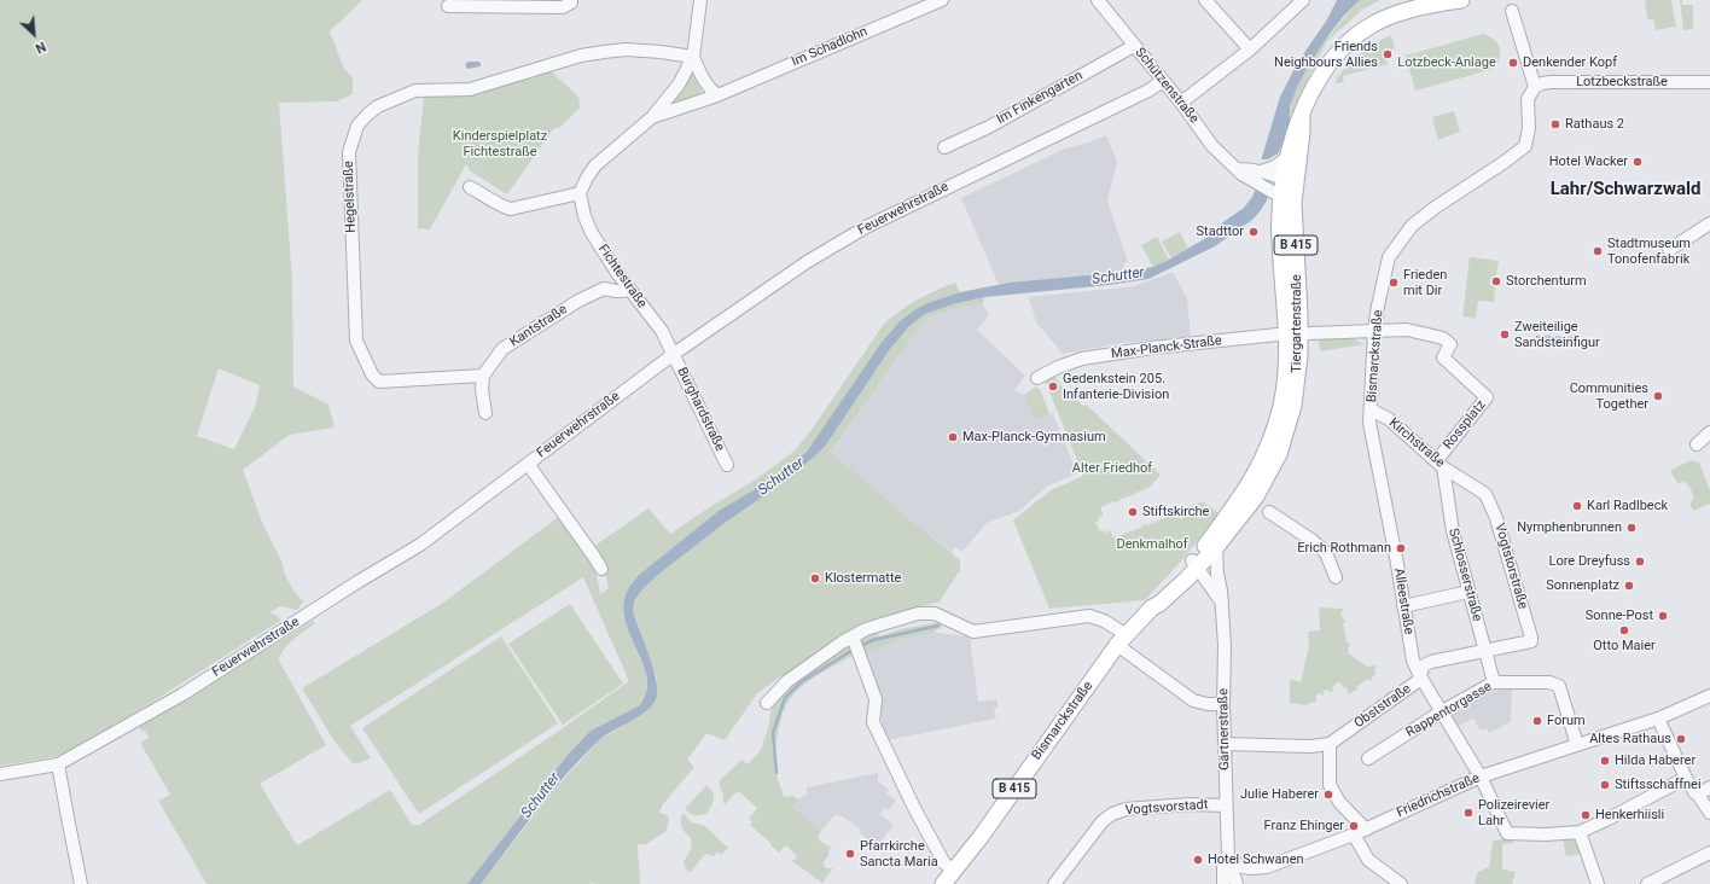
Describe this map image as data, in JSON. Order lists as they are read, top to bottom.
{
  "streets": {
    "main road": ["B 415", "Tiergartenstraße", "Bismarckstraße"],
    "street": [
      "Im Schadlohn",
      "Lotzbeckstraße",
      "Schützenstraße",
      "Im Finkengarten",
      "Hegelstraße",
      "Feuerwehrstraße",
      "Fichtestraße",
      "Kantstraße",
      "Max-Planck-Straße",
      "Burghardstraße",
      "Rossplatz",
      "Kirchstraße",
      "Vogtstorstraße",
      "Schlosserstraße",
      "Alleestraße",
      "Obststraße",
      "Rappentorgasse",
      "Gärtnerstraße",
      "Friedrichstraße",
      "Vogtsvorstadt"
    ]
  },
  "crossings": [
    ["Lotzbeckstraße", "Bismarckstraße"],
    ["Schützenstraße", "Im Finkengarten"],
    ["Schützenstraße", "Feuerwehrstraße"],
    ["Schützenstraße", "Tiergartenstraße"],
    ["Hegelstraße", "Kantstraße"],
    ["Feuerwehrstraße", "Fichtestraße"],
    ["Feuerwehrstraße", "Burghardstraße"],
    ["Fichtestraße", "Kantstraße"],
    ["Fichtestraße", "Burghardstraße"],
    ["Tiergartenstraße", "Max-Planck-Straße"],
    ["Tiergartenstraße", "Bismarckstraße"],
    ["Tiergartenstraße", "Gärtnerstraße"],
    ["Max-Planck-Straße", "Bismarckstraße"],
    ["Max-Planck-Straße", "Rossplatz"],
    ["Bismarckstraße", "Rossplatz"],
    ["Bismarckstraße", "Kirchstraße"],
    ["Bismarckstraße", "Alleestraße"],
    ["Rossplatz", "Kirchstraße"],
    ["Rossplatz", "Schlosserstraße"],
    ["Kirchstraße", "Vogtstorstraße"],
    ["Kirchstraße", "Schlosserstraße"],
    ["Kirchstraße", "Alleestraße"],
    ["Vogtstorstraße", "Obststraße"],
    ["Schlosserstraße", "Obststraße"],
    ["Schlosserstraße", "Rappentorgasse"],
    ["Alleestraße", "Obststraße"],
    ["Alleestraße", "Rappentorgasse"],
    ["Alleestraße", "Friedrichstraße"],
    ["Obststraße", "Gärtnerstraße"],
    ["Rappentorgasse", "Friedrichstraße"],
    ["Gärtnerstraße", "Friedrichstraße"],
    ["Gärtnerstraße", "Vogtsvorstadt"]
  ],
  "districts": ["Lahr/Schwarzwald"],
  "water": ["Schutter"],
  "parks": [
    "Lotzbeck-Anlage",
    "Kinderspielplatz Fichtestraße",
    "Alter Friedhof",
    "Denkmalhof"
  ],
  "places": [
    "Friends Neighbours Allies",
    "Denkender Kopf",
    "Rathaus 2",
    "Hotel Wacker",
    "Stadttor",
    "Stadtmuseum Tonofenfabrik",
    "Storchenturm",
    "Frieden mit Dir",
    "Zweiteilige Sandsteinfigur",
    "Gedenkstein 205. Infanterie-Division",
    "Communities Together",
    "Max-Planck-Gymnasium",
    "Karl Radlbeck",
    "Stiftskirche",
    "Nymphenbrunnen",
    "Erich Rothmann",
    "Lore Dreyfuss",
    "Klostermatte",
    "Sonnenplatz",
    "Sonne-Post",
    "Otto Maier",
    "Forum",
    "Altes Rathaus",
    "Hilda Haberer",
    "Stiftsschaffnei",
    "Julie Haberer",
    "Polizeirevier Lahr",
    "Henkerhiisli",
    "Franz Ehinger",
    "Pfarrkirche Sancta Maria",
    "Hotel Schwanen"
  ],
  "north": "bottom right"
}
